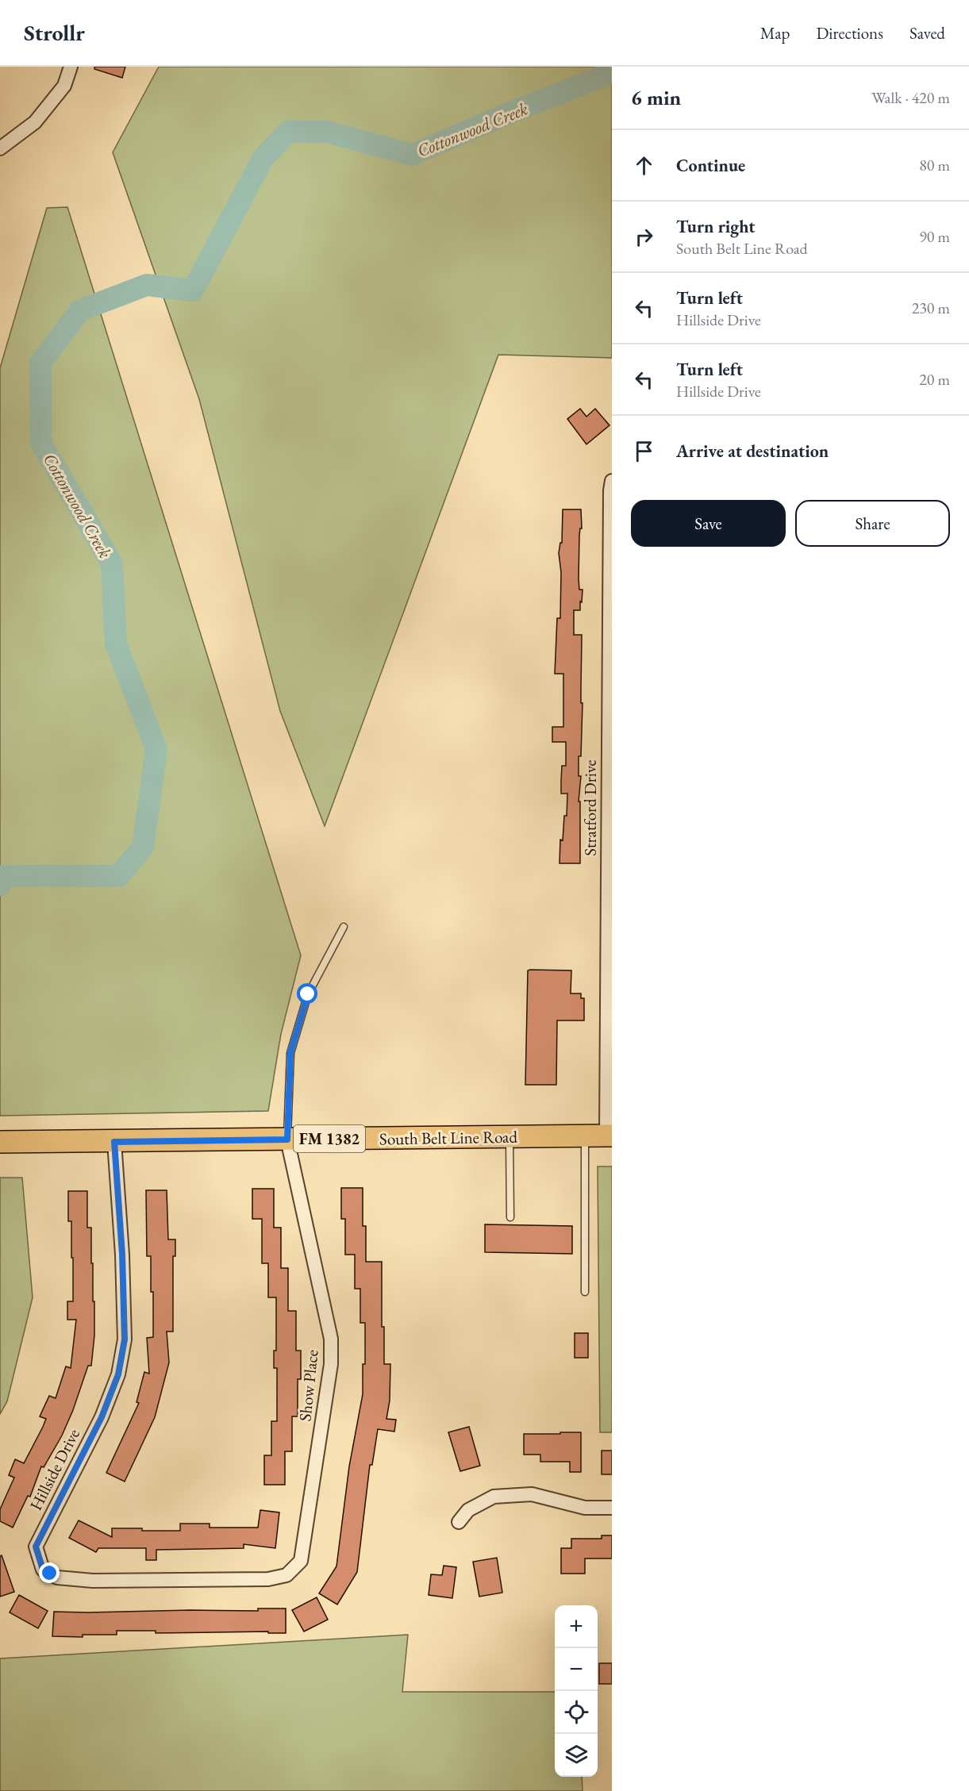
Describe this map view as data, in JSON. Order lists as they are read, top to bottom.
{
  "streets": {
    "main road": ["South Belt Line Road", "FM 1382"],
    "street": ["Stratford Drive", "Show Place", "Hillside Drive"]
  },
  "crossings": [
    ["Stratford Drive", "South Belt Line Road"],
    ["South Belt Line Road", "Show Place"],
    ["South Belt Line Road", "Hillside Drive"],
    ["Show Place", "Hillside Drive"]
  ],
  "water": ["Cottonwood Creek"],
  "page": {
    "header": "Strollr",
    "nav": ["Map", "Directions", "Saved"],
    "heading": ["6 min", "Walk · 420 m"],
    "list": [
      ["Continue", "80 m"],
      ["Turn right", "South Belt Line Road", "90 m"],
      ["Turn left", "Hillside Drive", "230 m"],
      ["Turn left", "Hillside Drive", "20 m"],
      "Arrive at destination"
    ],
    "buttons": ["Save", "Share"],
    "map_buttons": ["+", "−"]
  }
}
